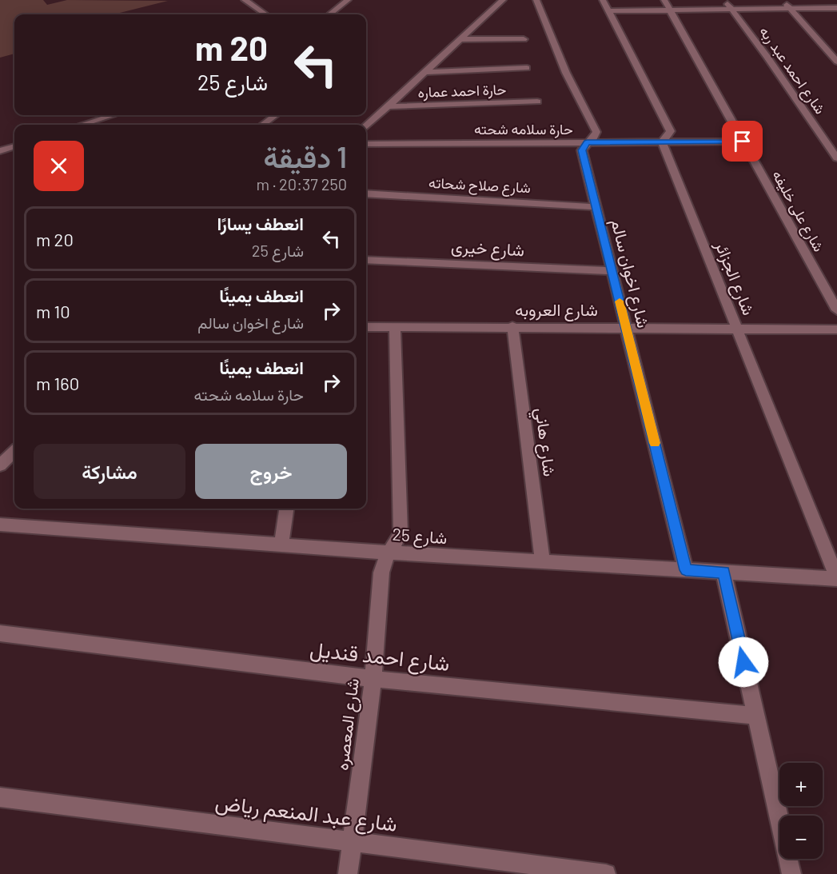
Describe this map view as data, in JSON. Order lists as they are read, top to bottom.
{
  "streets": {
    "street": [
      "شارع احمد عبد ربه",
      "حارة احمد عماره",
      "حارة سلامه شحته",
      "شارع صلاح شحاته",
      "شارع على خليفه",
      "شارع خيرى",
      "شارع اخوان سالم",
      "شارع الجزائر",
      "شارع العروبه",
      "شارع هاني",
      "شارع 25",
      "شارع احمد قنديل",
      "شارع المعصره",
      "شارع عبد المنعم رياض"
    ]
  },
  "crossings": [
    ["حارة سلامه شحته", "شارع على خليفه"],
    ["حارة سلامه شحته", "شارع اخوان سالم"],
    ["حارة سلامه شحته", "شارع الجزائر"],
    ["شارع صلاح شحاته", "شارع اخوان سالم"],
    ["شارع خيرى", "شارع اخوان سالم"],
    ["شارع اخوان سالم", "شارع العروبه"],
    ["شارع اخوان سالم", "شارع 25"],
    ["شارع الجزائر", "شارع العروبه"],
    ["شارع الجزائر", "شارع 25"],
    ["شارع العروبه", "شارع هاني"],
    ["شارع العروبه", "شارع المعصره"],
    ["شارع هاني", "شارع 25"],
    ["شارع 25", "شارع المعصره"],
    ["شارع احمد قنديل", "شارع المعصره"],
    ["شارع المعصره", "شارع عبد المنعم رياض"]
  ],
  "page": {
    "turn": ["20 m", "شارع 25"],
    "heading": ["1 دقيقة", "250 m · 20:37"],
    "list": [
      {
        "name": "انعطف يسارًا",
        "note": "شارع 25",
        "value": "20 m"
      },
      {
        "name": "انعطف يمينًا",
        "note": "شارع اخوان سالم",
        "value": "10 m"
      },
      {
        "name": "انعطف يمينًا",
        "note": "حارة سلامه شحته",
        "value": "160 m"
      }
    ],
    "buttons": ["خروج", "مشاركة"],
    "map_buttons": ["+", "−"]
  }
}
